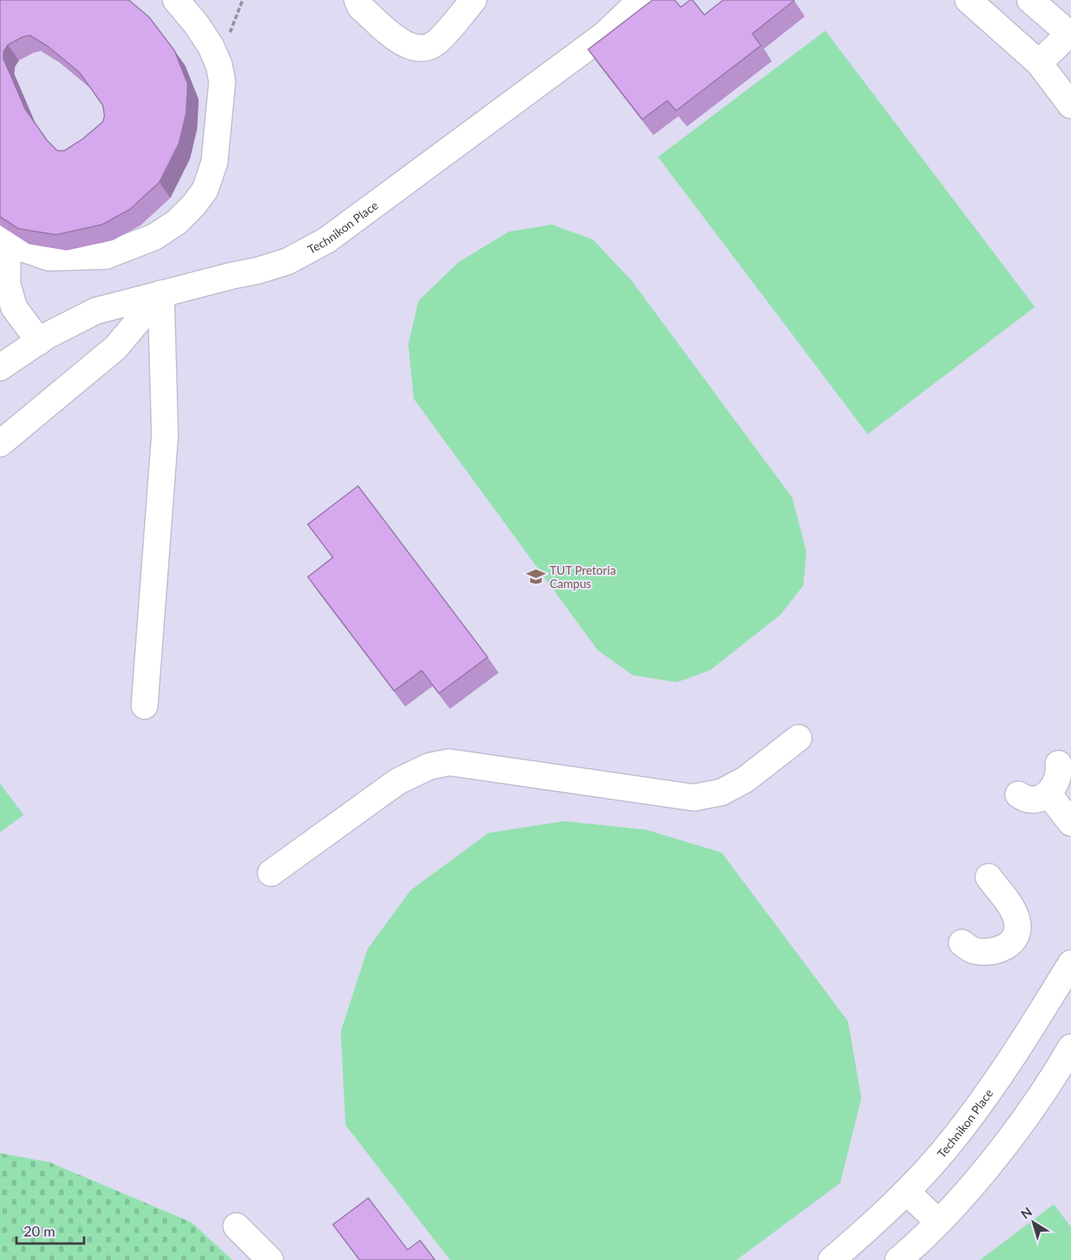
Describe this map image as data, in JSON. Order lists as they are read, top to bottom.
{
  "streets": {
    "street": ["Technikon Place"]
  },
  "places": {
    "school or university": ["TUT Pretoria Campus"]
  },
  "scale_bar": "20 m",
  "north": "top left"
}
